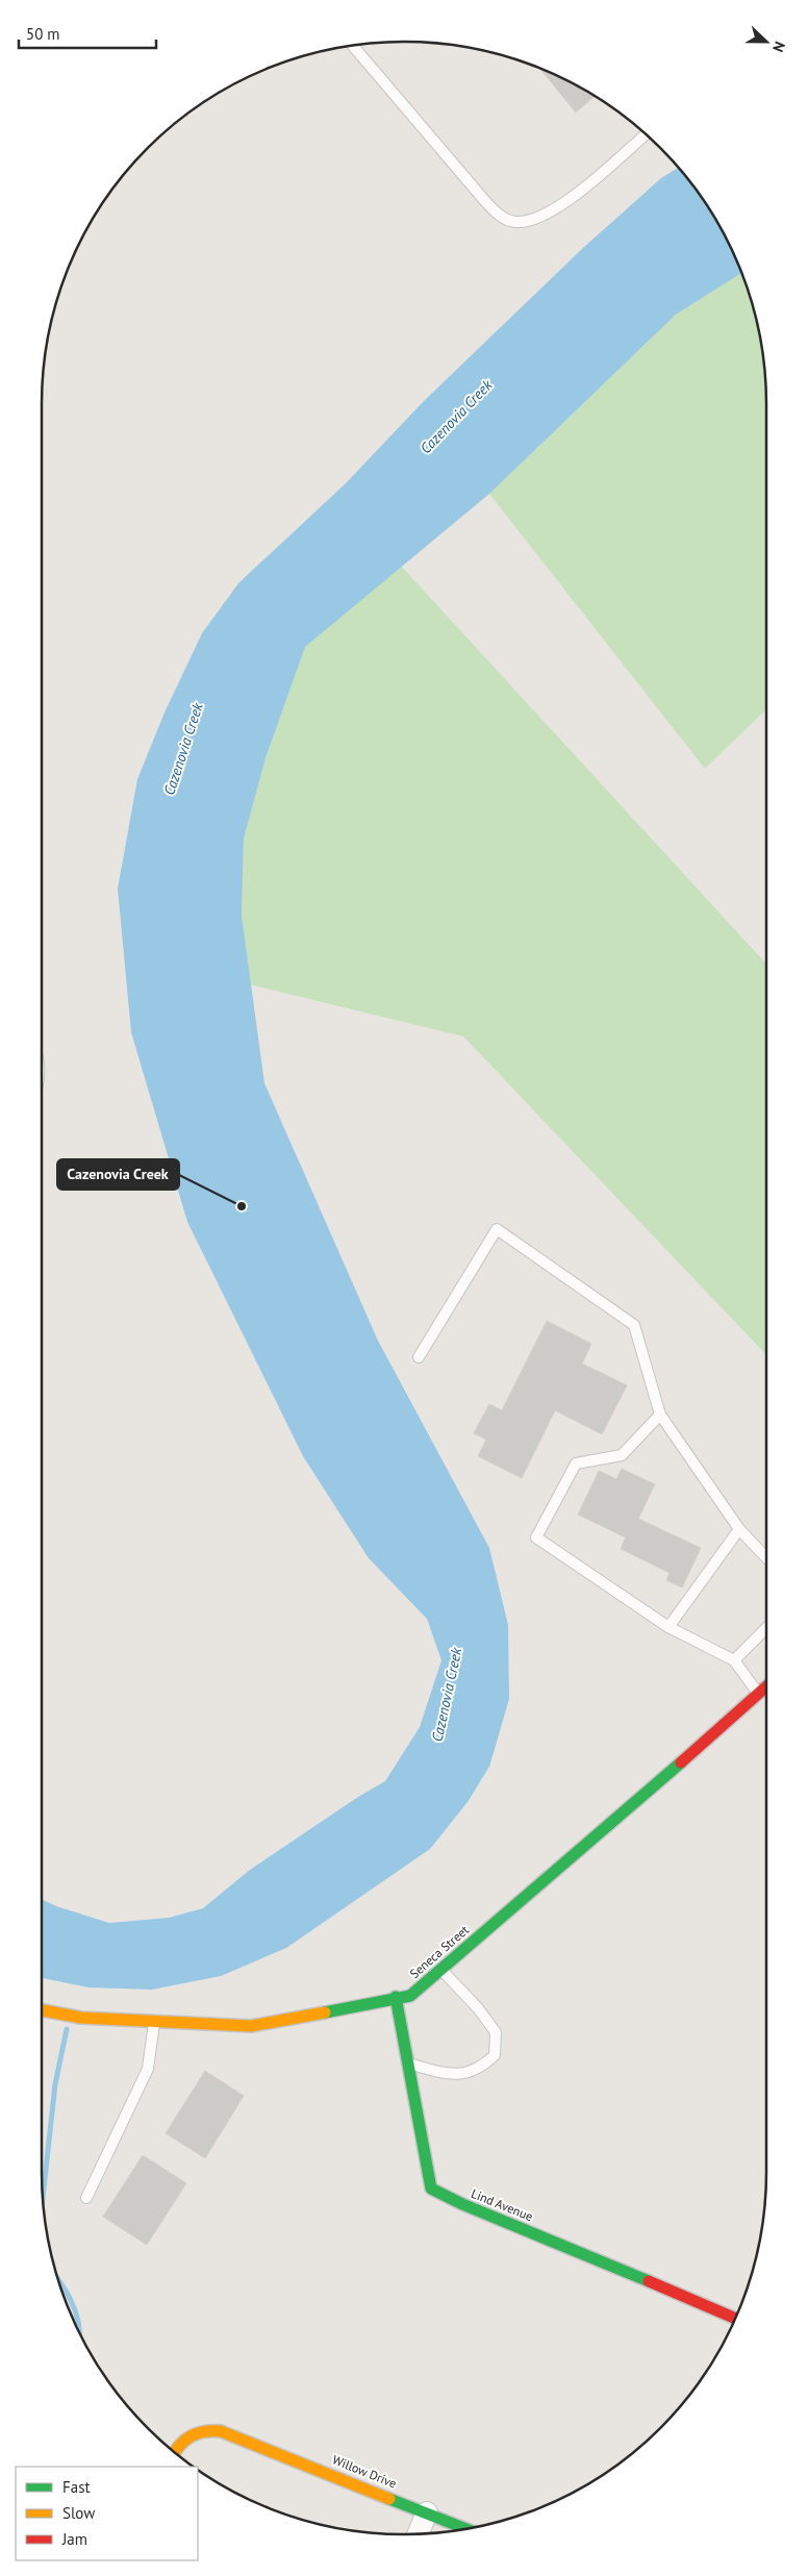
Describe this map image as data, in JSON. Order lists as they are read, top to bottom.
{
  "streets": {
    "street": ["Seneca Street", "Lind Avenue", "Willow Drive"]
  },
  "crossings": [
    ["Seneca Street", "Lind Avenue"]
  ],
  "water": ["Cazenovia Creek"],
  "places": ["Cazenovia Creek"],
  "legend": ["Fast", "Slow", "Jam"],
  "scale_bar": "50 m",
  "north": "right"
}
